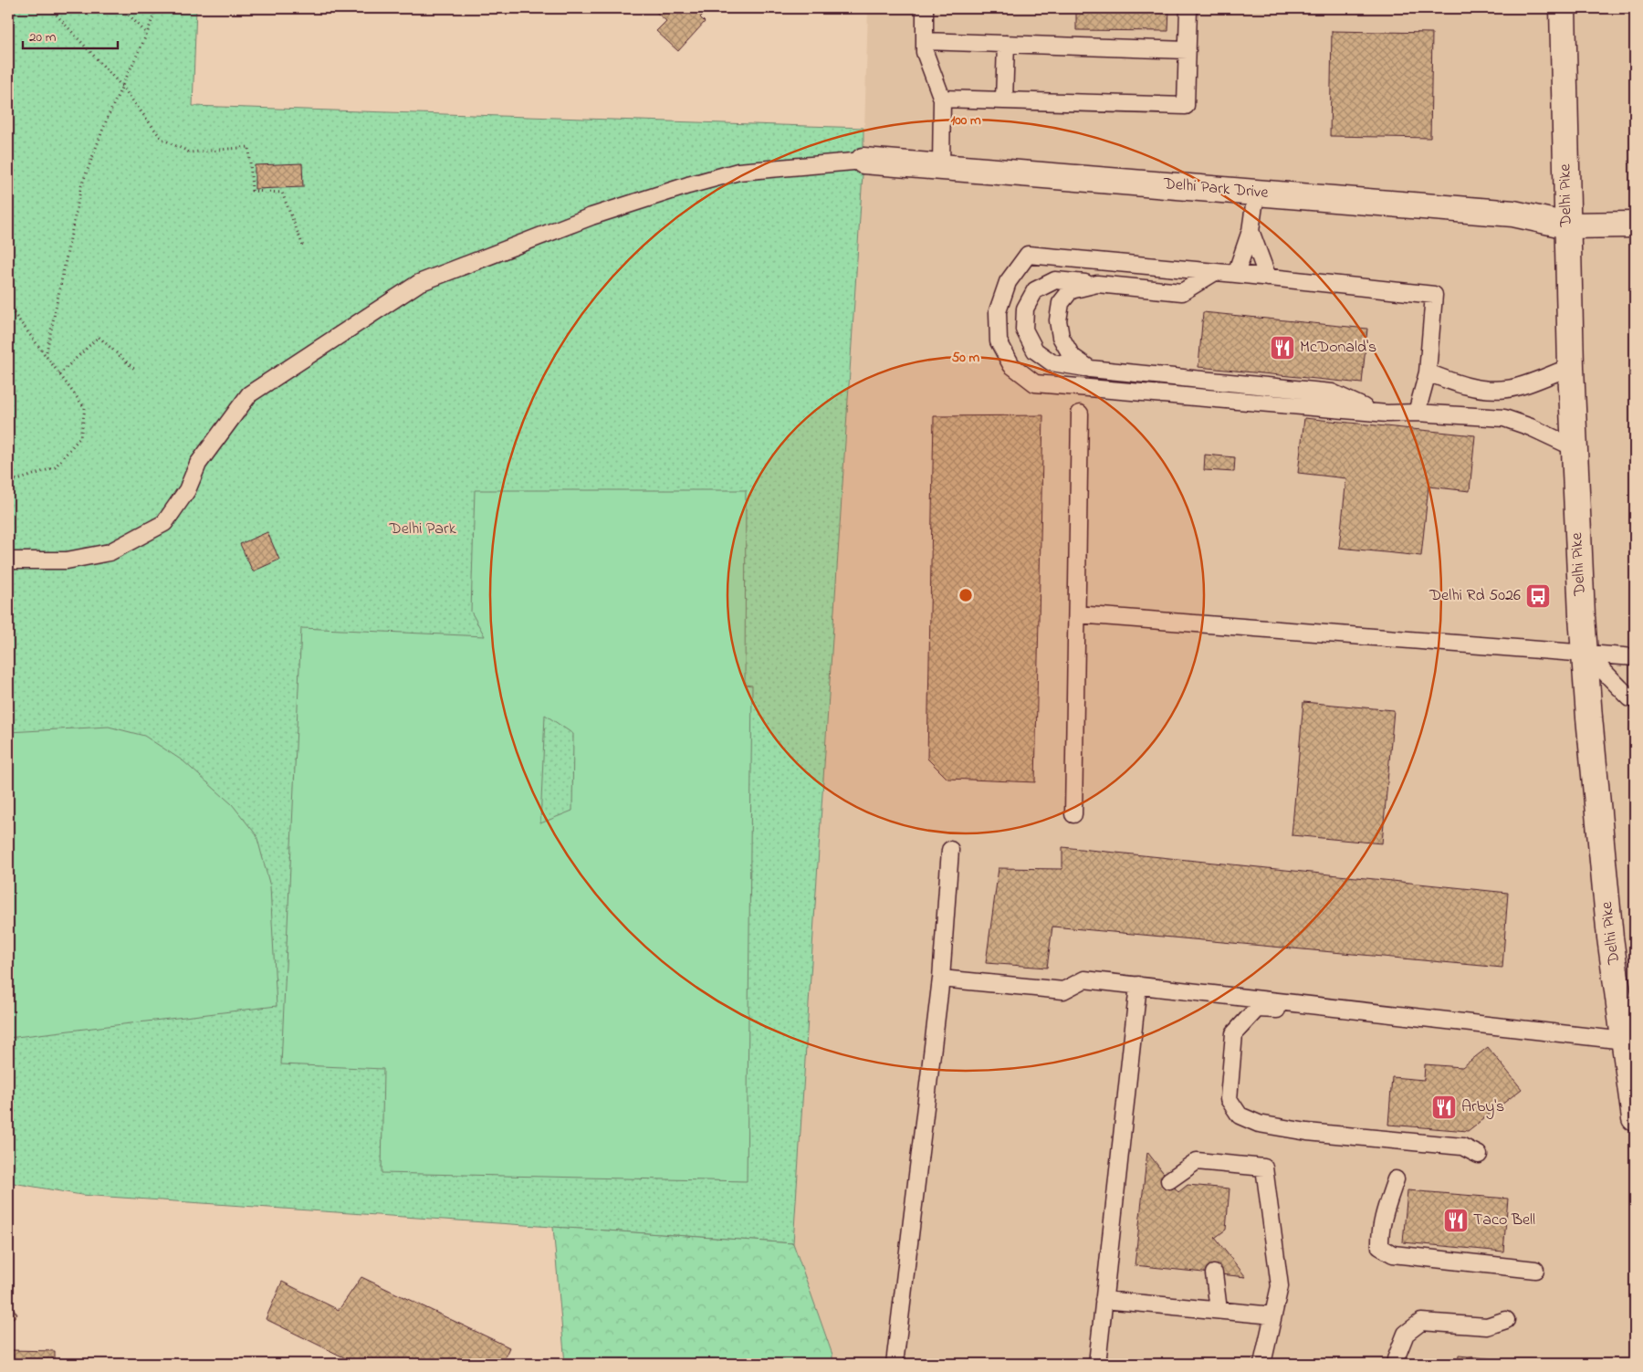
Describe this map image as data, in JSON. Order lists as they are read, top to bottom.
{
  "streets": {
    "street": ["Delhi Park Drive", "Delhi Pike"]
  },
  "crossings": [
    ["Delhi Park Drive", "Delhi Pike"]
  ],
  "parks": ["Delhi Park"],
  "places": {
    "restaurant": ["McDonald's", "Arby's", "Taco Bell"],
    "bus stop": ["Delhi Rd 5026"]
  },
  "scale_bar": "20 m",
  "rings": ["100 m", "50 m"]
}
